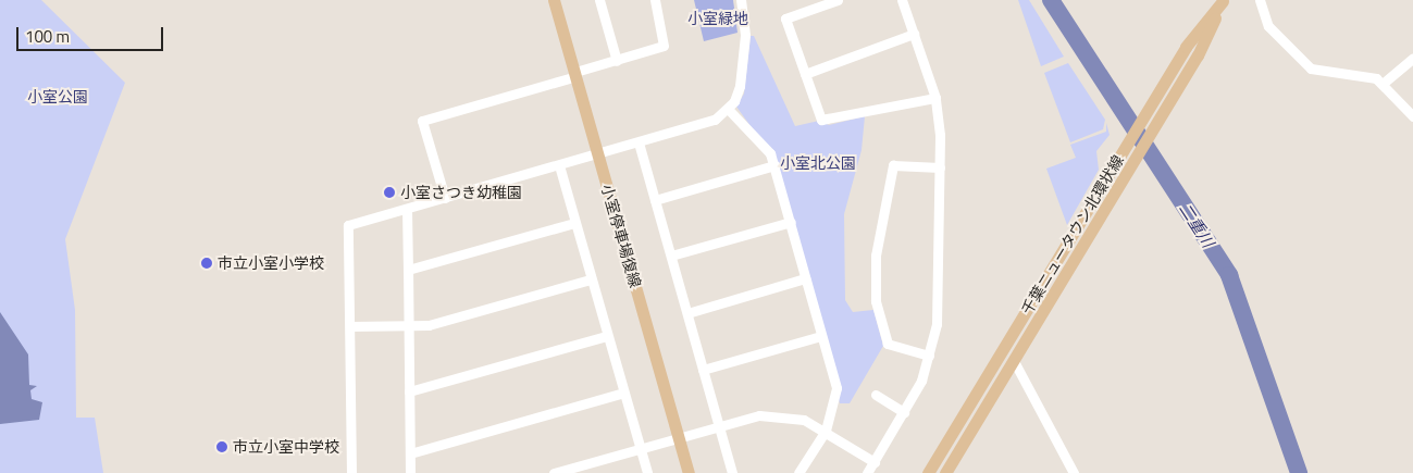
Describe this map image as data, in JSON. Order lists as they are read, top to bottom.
{
  "streets": {
    "main road": ["千葉ニュータウン北環状線", "小室停車場復線"]
  },
  "water": ["二重川"],
  "parks": ["小室緑地", "小室公園", "小室北公園"],
  "places": ["小室さつき幼稚園", "市立小室小学校", "市立小室中学校"],
  "scale_bar": "100 m"
}
